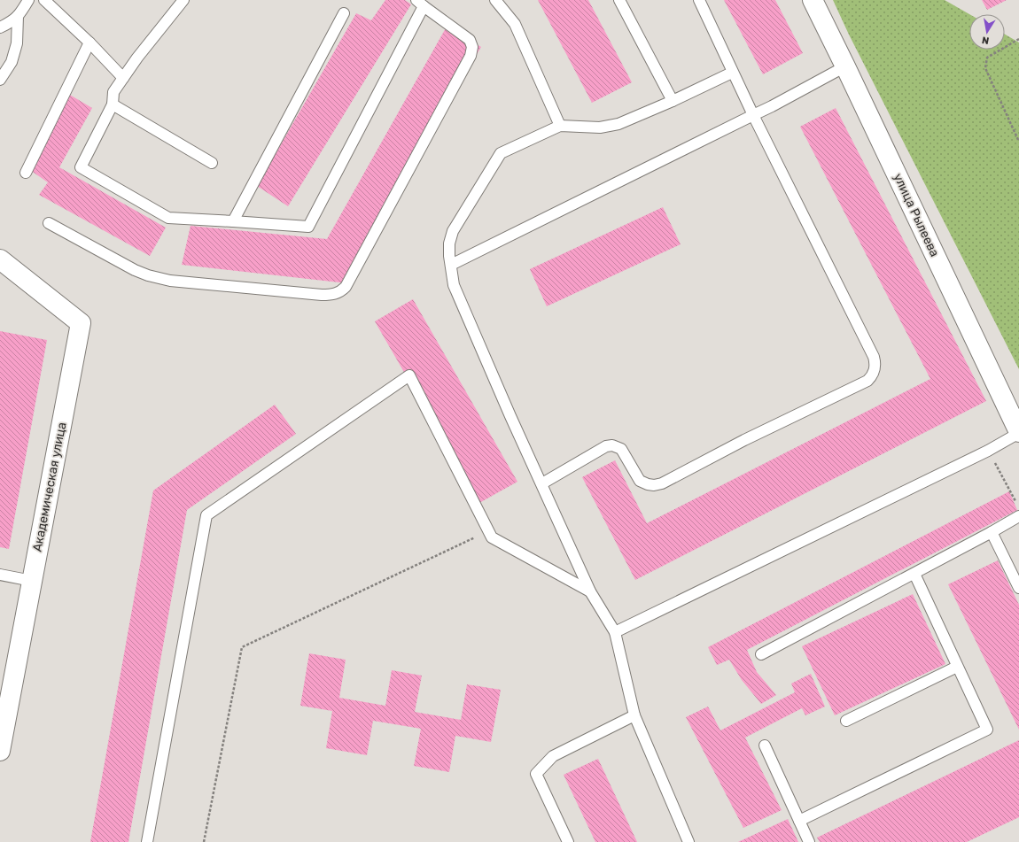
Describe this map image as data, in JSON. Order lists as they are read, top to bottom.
{
  "streets": {
    "street": ["улица Рылеева", "Академическая улица"]
  },
  "north": "bottom"
}
